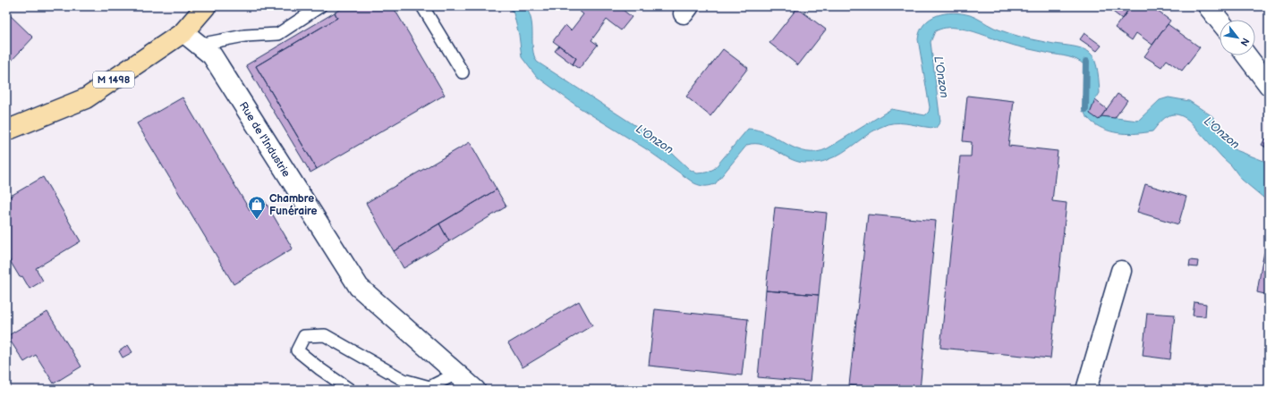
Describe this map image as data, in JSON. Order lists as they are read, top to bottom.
{
  "streets": {
    "main road": ["M 1498"],
    "street": ["Rue de l'Industrie"]
  },
  "crossings": [
    ["M 1498", "Rue de l'Industrie"]
  ],
  "water": ["L'Onzon"],
  "places": {
    "shop": ["Chambre Funéraire"]
  },
  "north": "bottom right"
}
